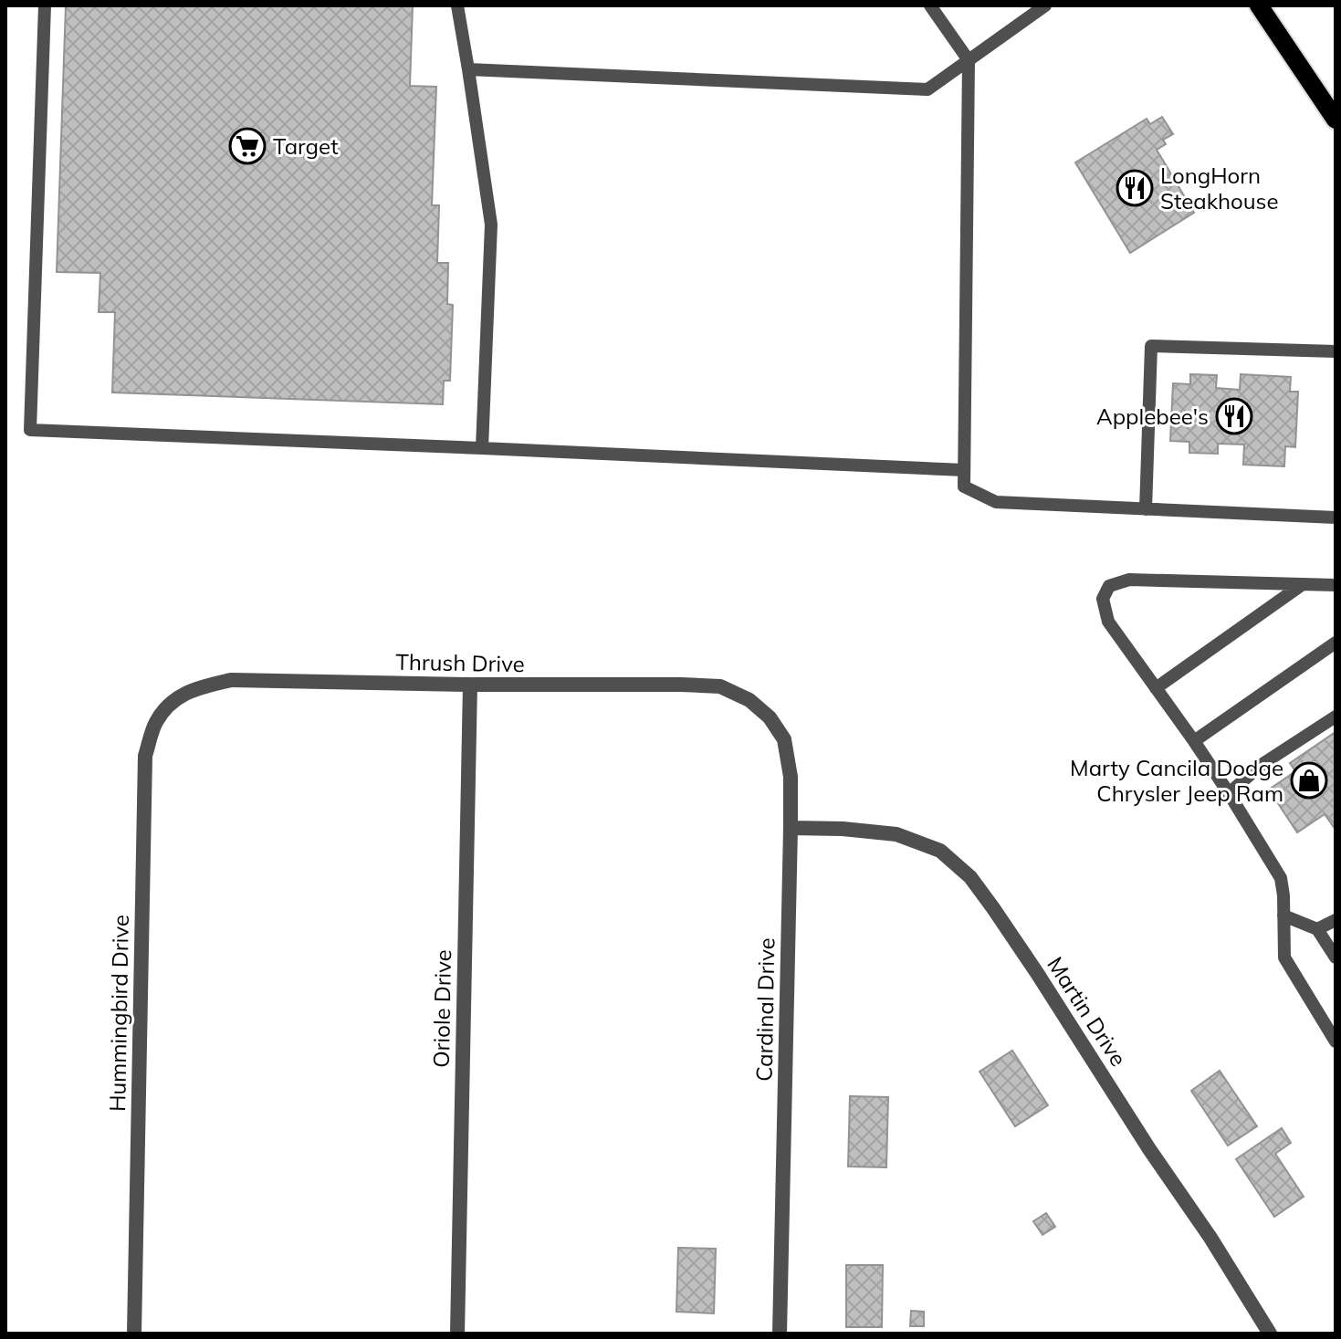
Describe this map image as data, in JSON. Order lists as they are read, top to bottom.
{
  "streets": {
    "street": [
      "Thrush Drive",
      "Oriole Drive",
      "Cardinal Drive",
      "Martin Drive",
      "Hummingbird Drive"
    ]
  },
  "crossings": [
    ["Thrush Drive", "Oriole Drive"],
    ["Thrush Drive", "Cardinal Drive"],
    ["Thrush Drive", "Hummingbird Drive"],
    ["Cardinal Drive", "Martin Drive"]
  ],
  "places": {
    "supermarket": ["Target"],
    "restaurant": ["LongHorn Steakhouse", "Applebee's"],
    "shop": ["Marty Cancila Dodge Chrysler Jeep Ram"]
  }
}
